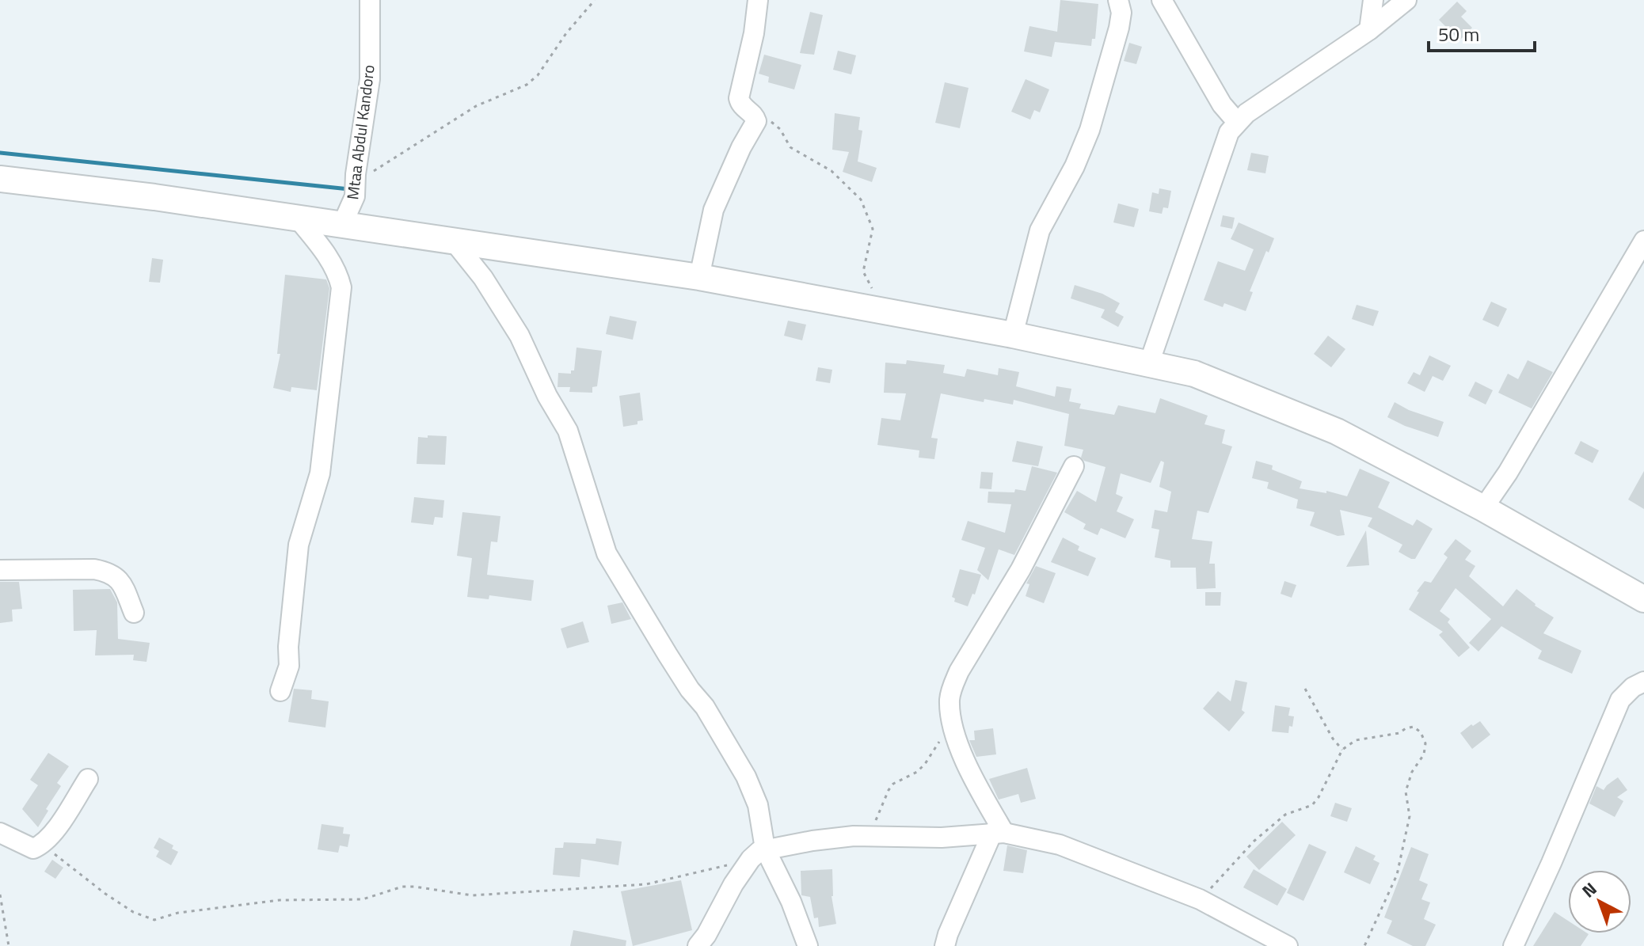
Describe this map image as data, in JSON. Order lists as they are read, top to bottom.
{
  "streets": {
    "street": ["Mtaa Abdul Kandoro"]
  },
  "scale_bar": "50 m",
  "north": "top left"
}
